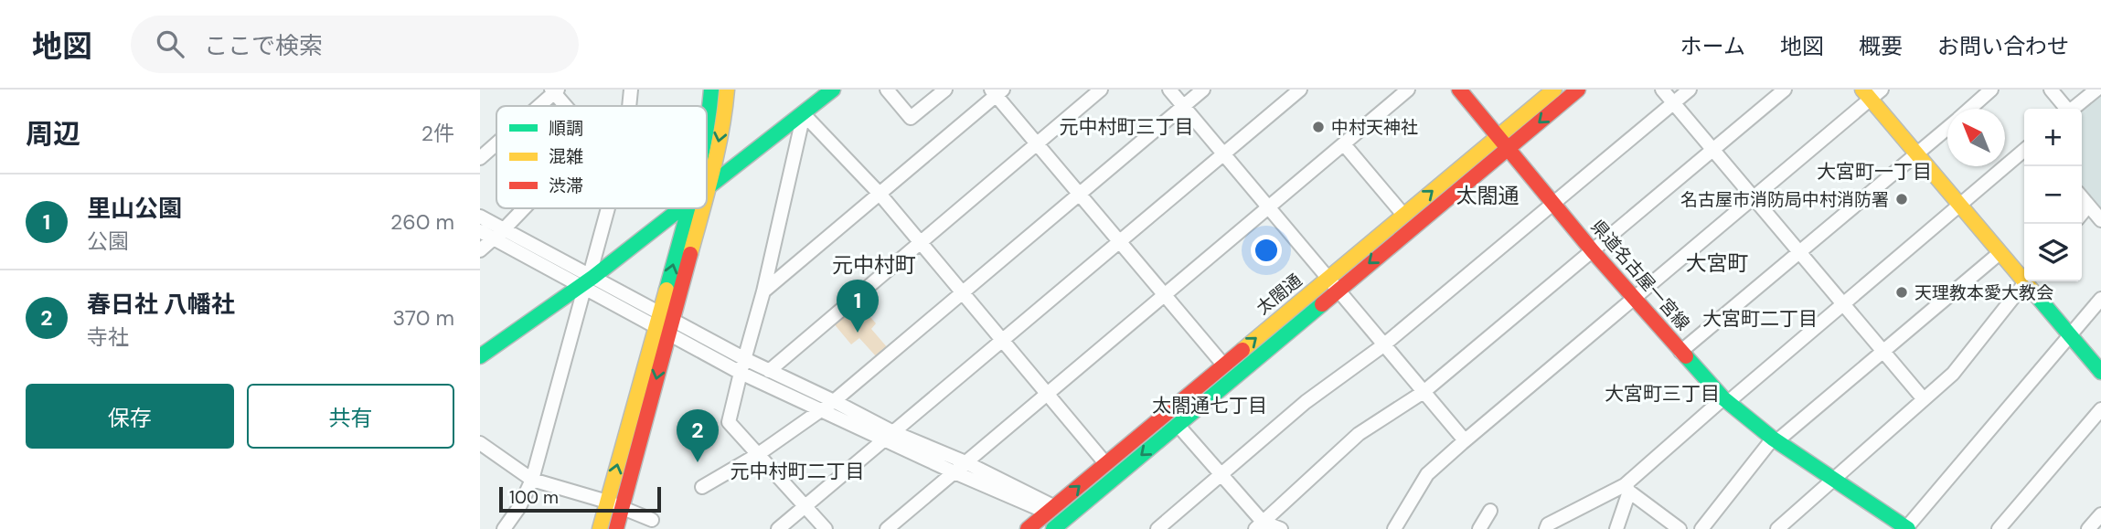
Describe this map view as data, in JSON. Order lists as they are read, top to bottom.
{
  "streets": {
    "main road": ["県道名古屋一宮線", "太閤通"]
  },
  "crossings": [
    ["県道名古屋一宮線", "太閤通"]
  ],
  "districts": [
    "元中村町三丁目",
    "大宮町一丁目",
    "太閤通",
    "大宮町",
    "元中村町",
    "大宮町二丁目",
    "大宮町三丁目",
    "太閤通七丁目",
    "元中村町二丁目"
  ],
  "places": ["中村天神社", "名古屋市消防局中村消防署", "天理教本愛大教会"],
  "legend": ["順調", "混雑", "渋滞"],
  "scale_bar": "100 m",
  "north": "top left",
  "page": {
    "header": "地図",
    "search": "ここで検索",
    "nav": [
      "ホーム",
      "地図",
      "概要",
      "お問い合わせ"
    ],
    "heading": ["周辺", "2件"],
    "map_buttons": ["+", "−"],
    "list": [
      {
        "mark": "1",
        "name": "里山公園",
        "note": "公園",
        "value": "260 m"
      },
      {
        "mark": "2",
        "name": "春日社 八幡社",
        "note": "寺社",
        "value": "370 m"
      }
    ],
    "pins": ["1", "2"],
    "buttons": ["保存", "共有"],
    "scale": "100 m"
  }
}
